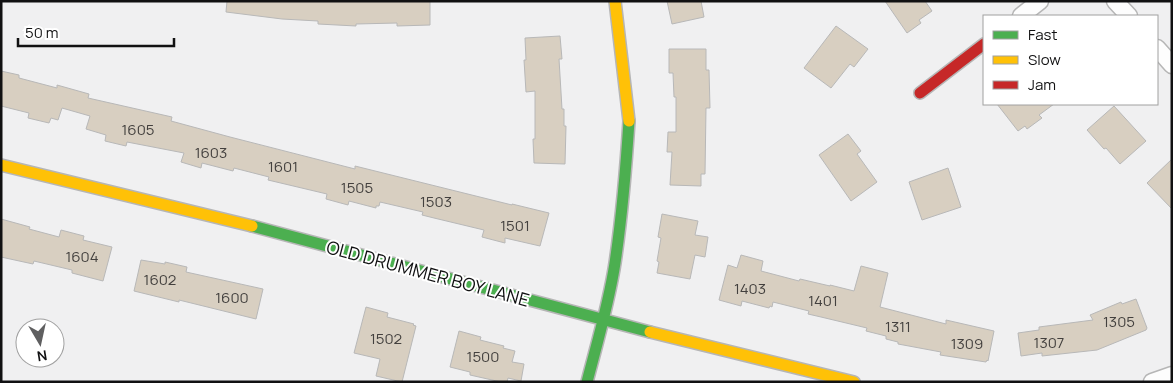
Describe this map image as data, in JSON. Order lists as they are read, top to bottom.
{
  "streets": {
    "street": ["OLD DRUMMER BOY LANE"]
  },
  "house_numbers": [
    "1605",
    "1603",
    "1601",
    "1505",
    "1503",
    "1501",
    "1604",
    "1602",
    "1403",
    "1600",
    "1401",
    "1305",
    "1311",
    "1502",
    "1307",
    "1309",
    "1500"
  ],
  "legend": ["Fast", "Slow", "Jam"],
  "scale_bar": "50 m",
  "north": "bottom"
}
